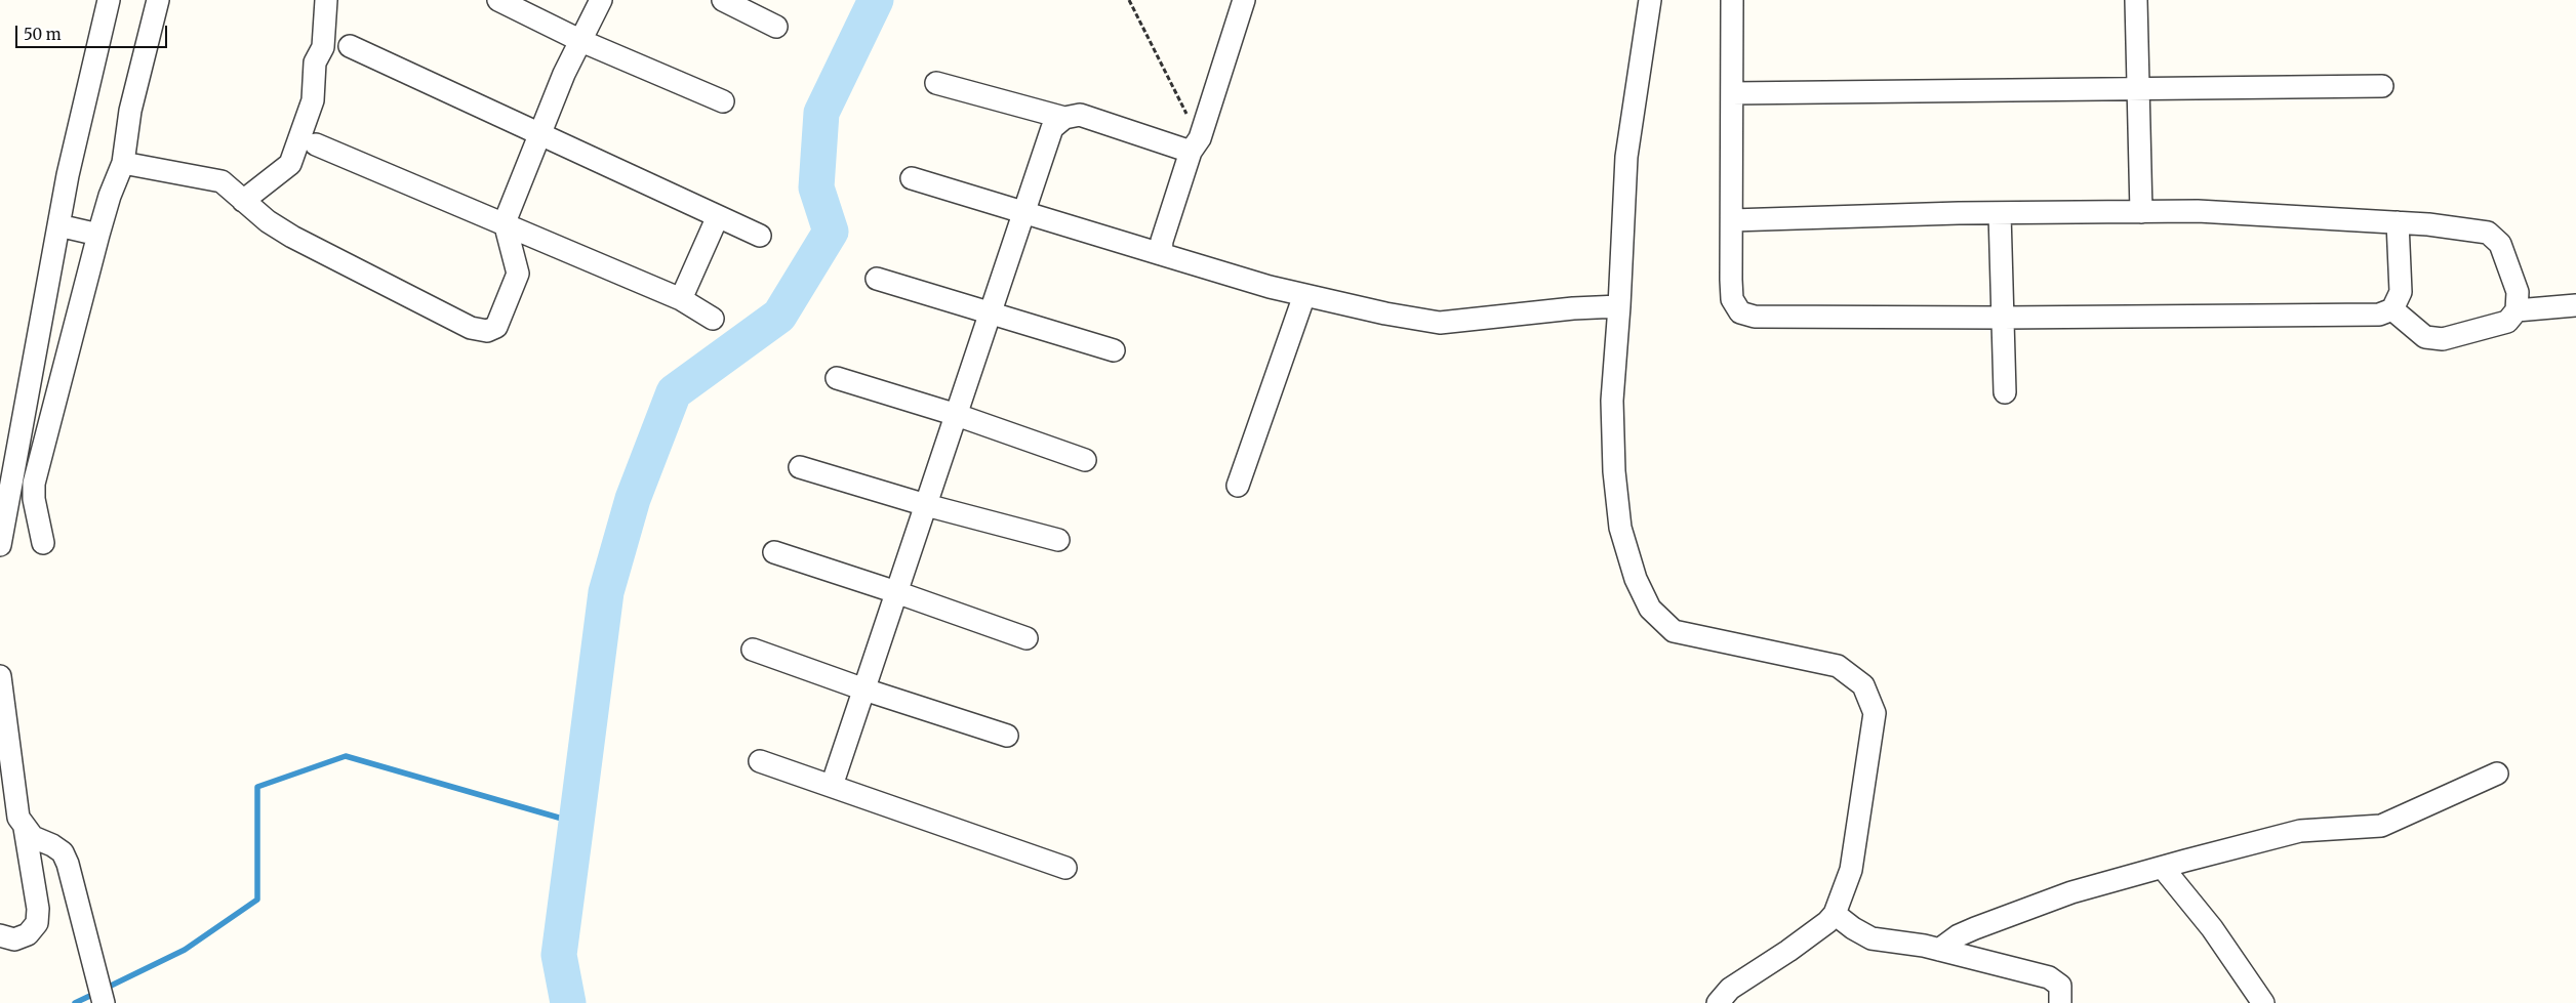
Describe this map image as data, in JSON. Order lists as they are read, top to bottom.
{
  "scale_bar": "50 m"
}
